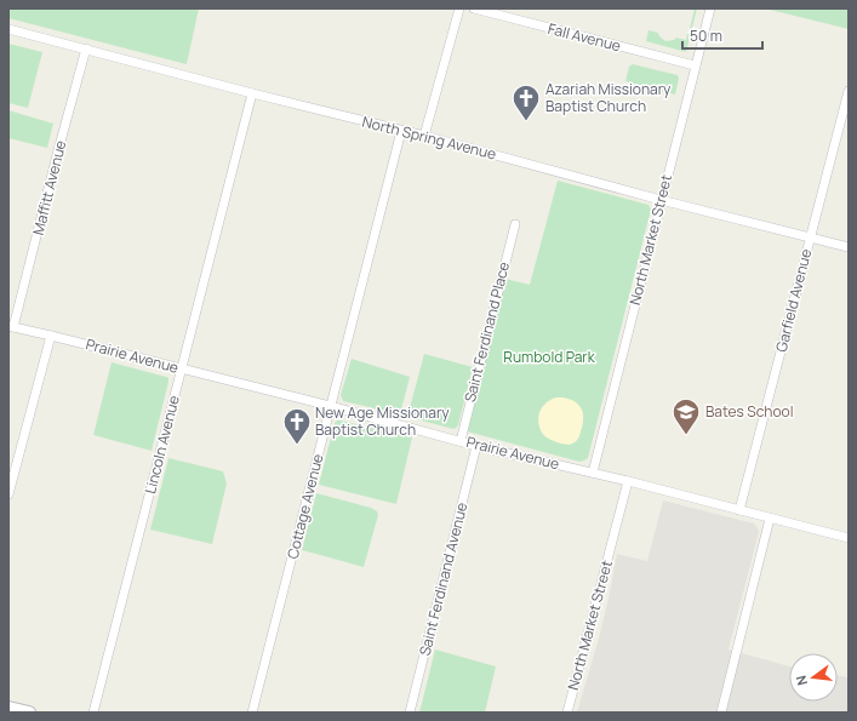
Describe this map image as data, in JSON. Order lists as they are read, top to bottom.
{
  "streets": {
    "street": [
      "Fall Avenue",
      "North Spring Avenue",
      "Maffitt Avenue",
      "North Market Street",
      "Garfield Avenue",
      "Saint Ferdinand Place",
      "Prairie Avenue",
      "Lincoln Avenue",
      "Cottage Avenue",
      "Saint Ferdinand Avenue"
    ]
  },
  "crossings": [
    ["Fall Avenue", "North Market Street"],
    ["North Spring Avenue", "Maffitt Avenue"],
    ["North Spring Avenue", "North Market Street"],
    ["North Spring Avenue", "Garfield Avenue"],
    ["North Spring Avenue", "Lincoln Avenue"],
    ["North Spring Avenue", "Cottage Avenue"],
    ["Maffitt Avenue", "Prairie Avenue"],
    ["North Market Street", "Prairie Avenue"],
    ["Garfield Avenue", "Prairie Avenue"],
    ["Saint Ferdinand Place", "Prairie Avenue"],
    ["Prairie Avenue", "Lincoln Avenue"],
    ["Prairie Avenue", "Cottage Avenue"],
    ["Prairie Avenue", "Saint Ferdinand Avenue"]
  ],
  "parks": ["Rumbold Park"],
  "places": {
    "church": ["Azariah Missionary Baptist Church", "New Age Missionary Baptist Church"],
    "school or university": ["Bates School"]
  },
  "scale_bar": "50 m",
  "north": "left"
}
